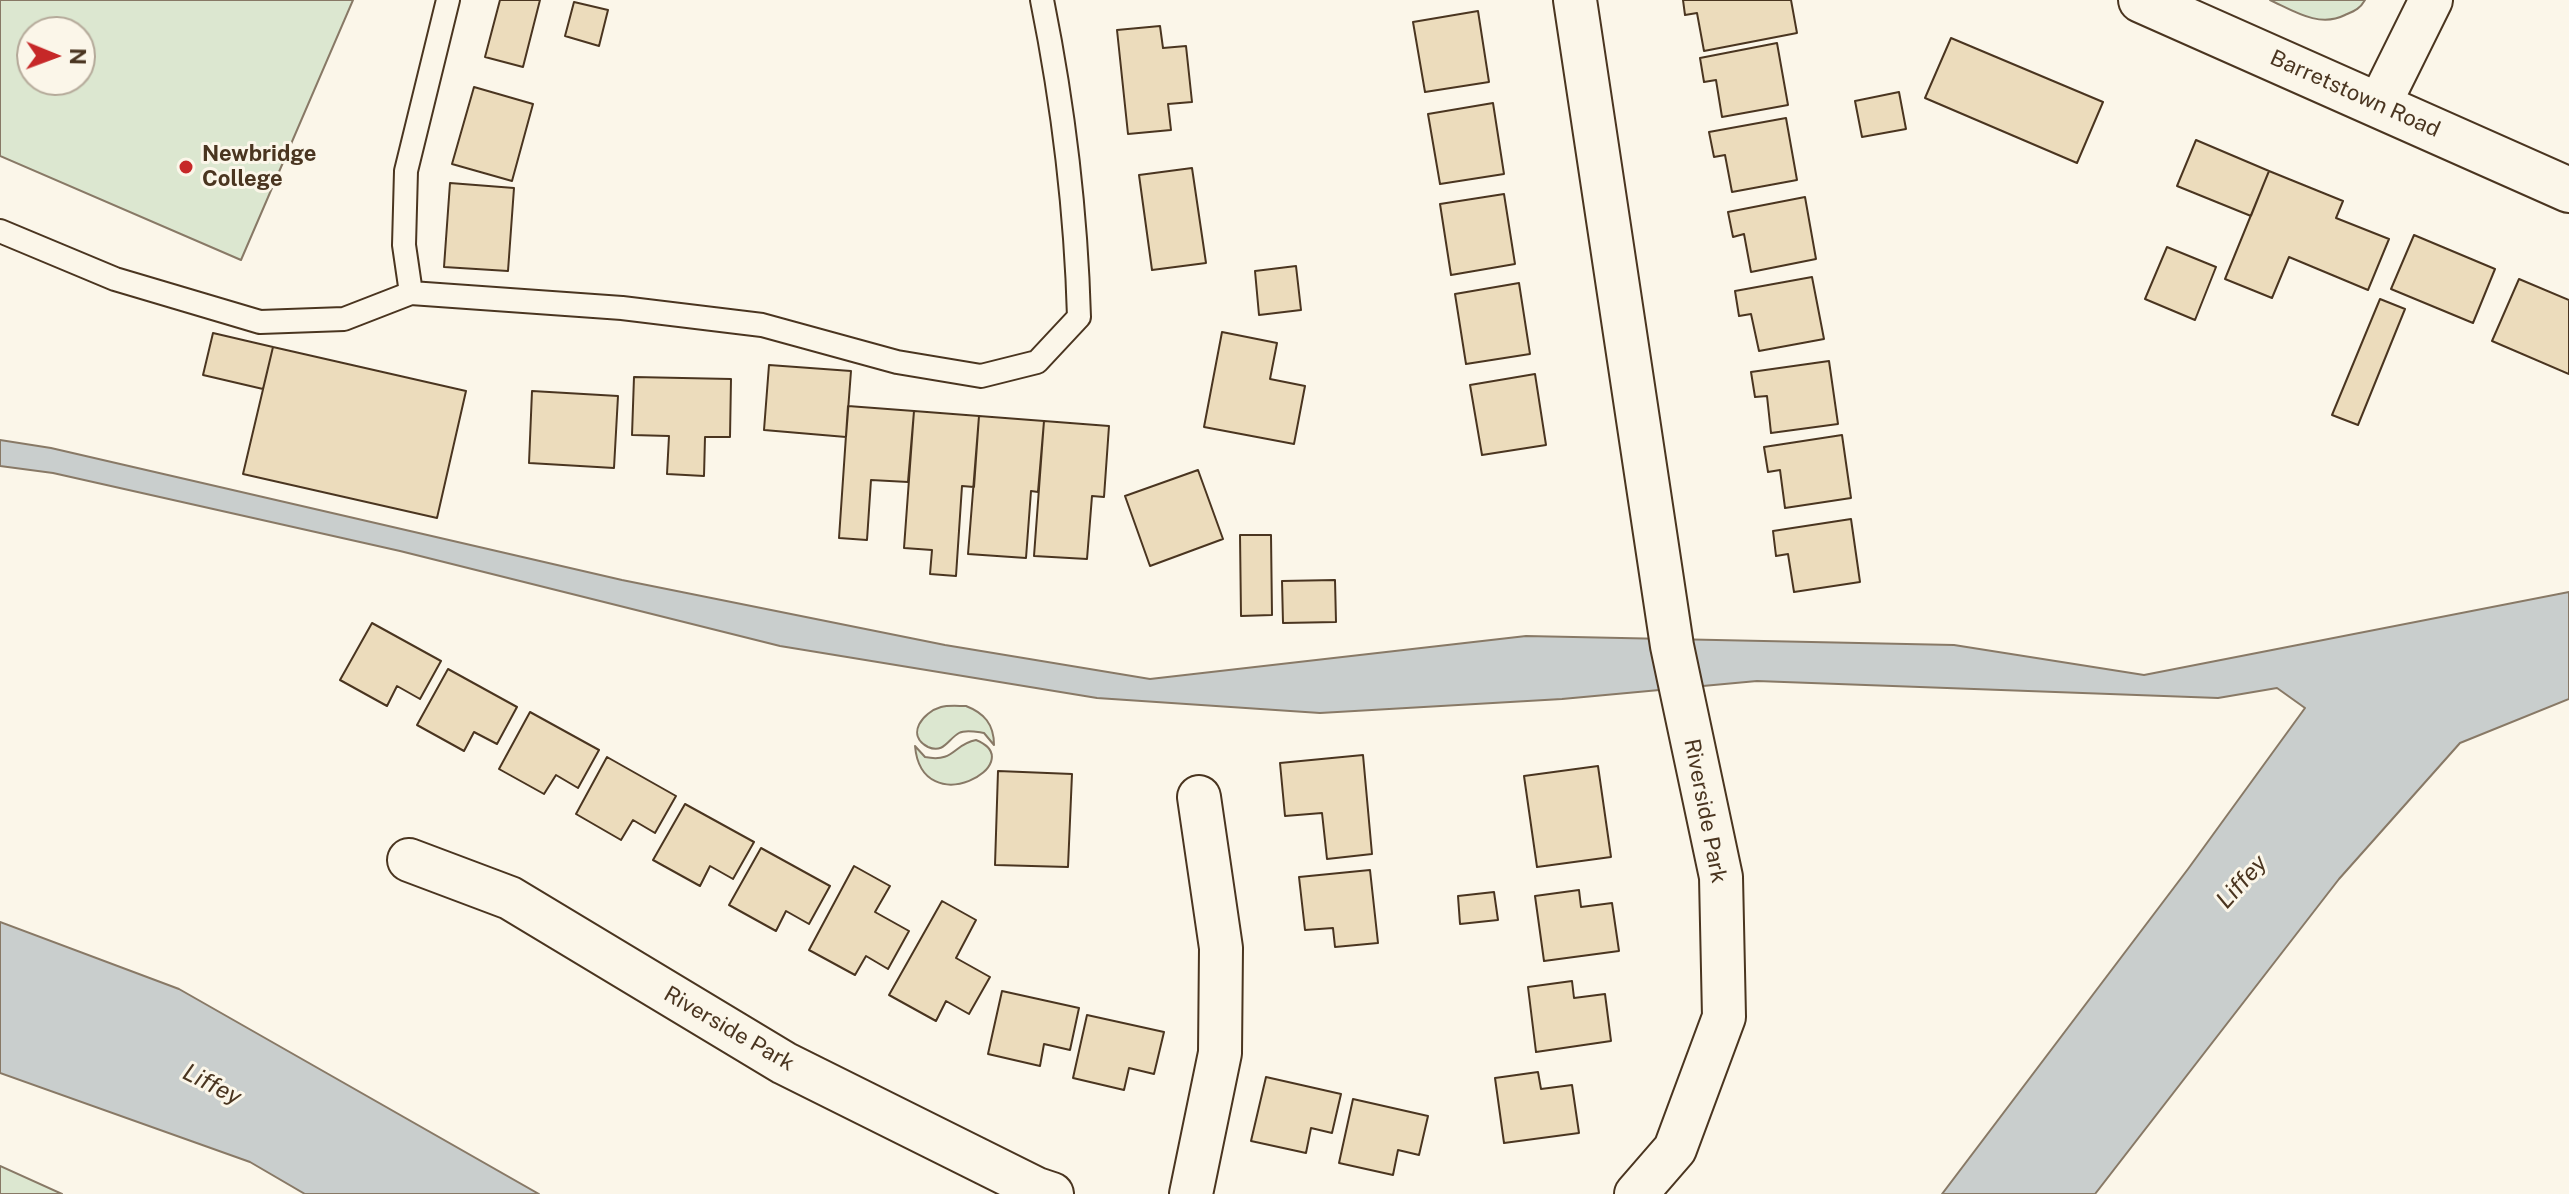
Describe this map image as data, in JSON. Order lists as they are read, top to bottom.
{
  "streets": {
    "street": ["Barretstown Road", "Riverside Park"]
  },
  "water": ["Liffey"],
  "places": ["Newbridge College"],
  "north": "right"
}
